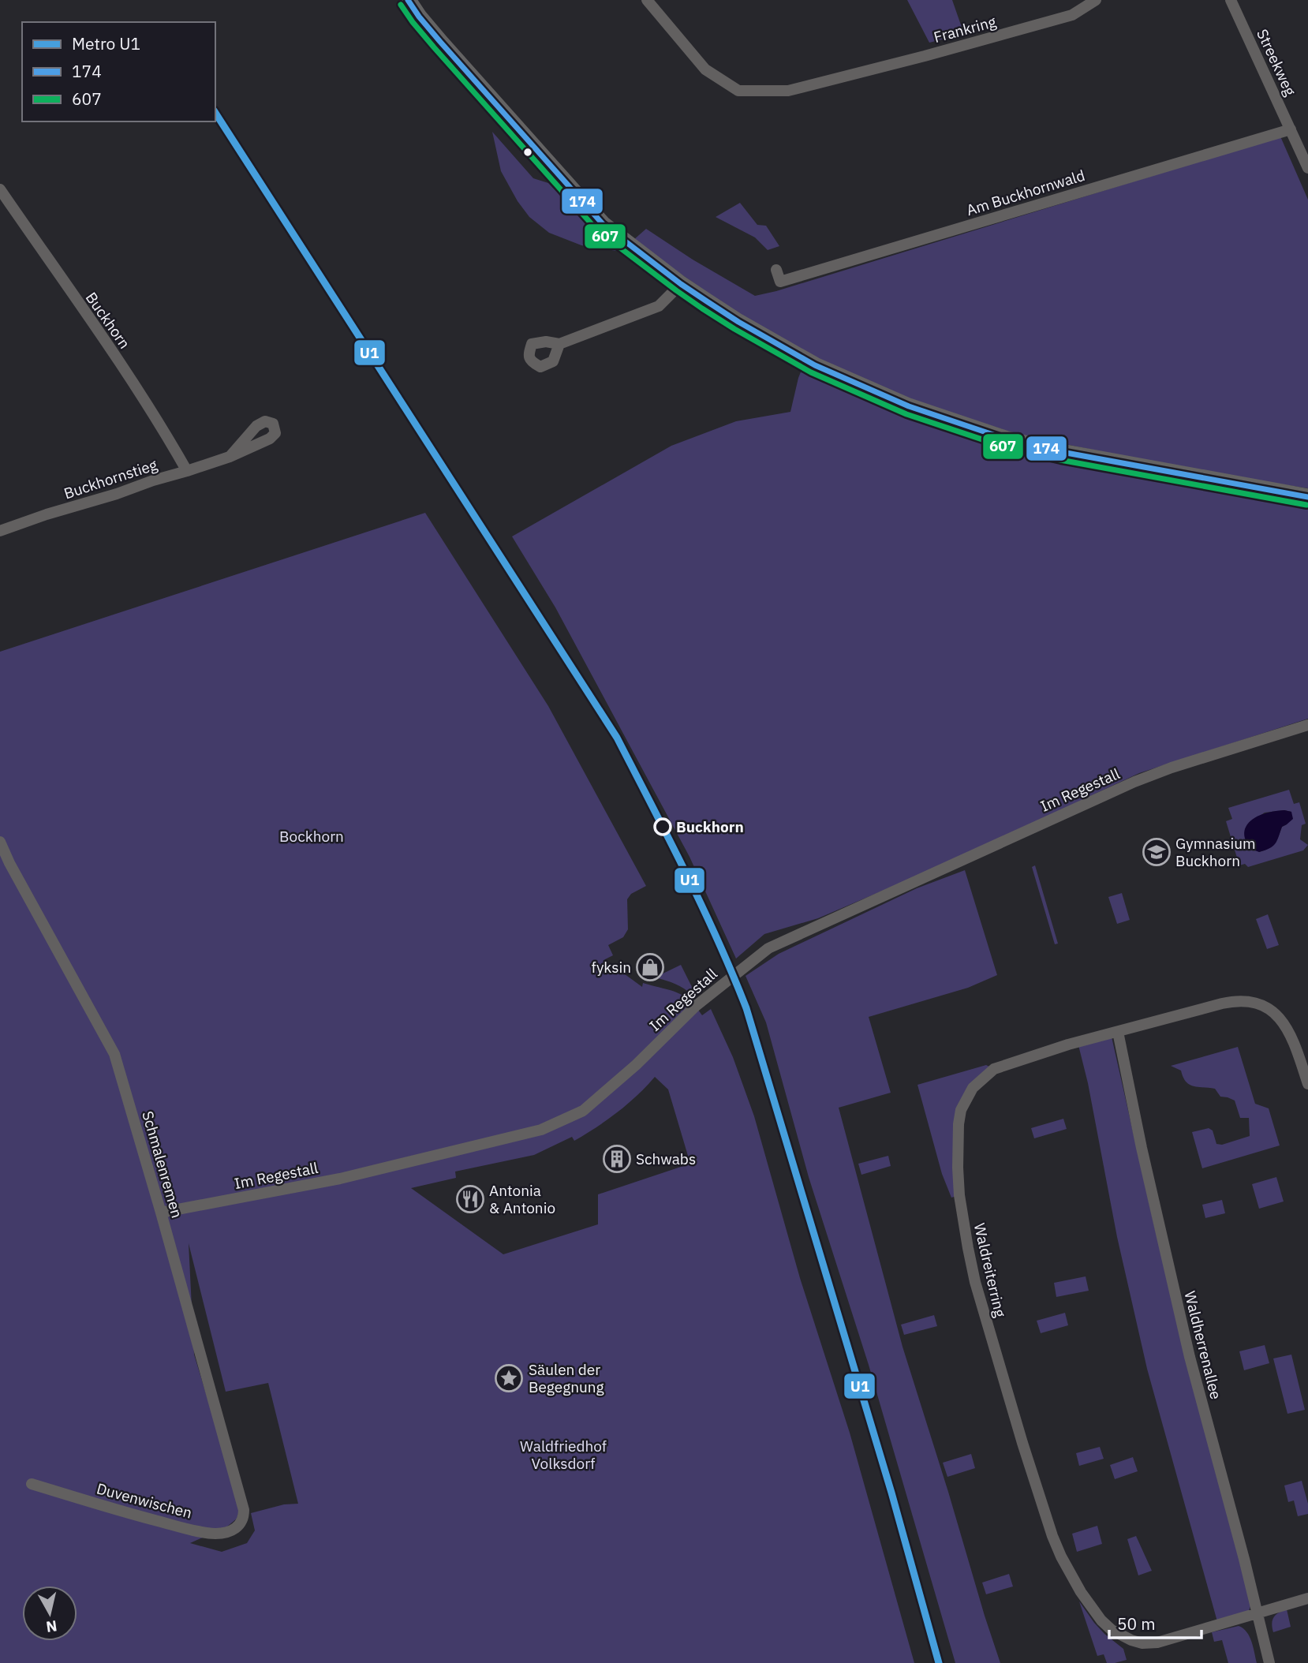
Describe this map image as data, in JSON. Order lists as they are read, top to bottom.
{
  "streets": {
    "street": [
      "Frankring",
      "Streekweg",
      "Am Buckhornwald",
      "Buckhorn",
      "Buckhornstieg",
      "Im Regestall",
      "Schmalenremen",
      "Waldreiterring",
      "Waldherrenallee",
      "Duvenwischen"
    ]
  },
  "crossings": [
    ["Streekweg", "Am Buckhornwald"],
    ["Buckhorn", "Buckhornstieg"],
    ["Im Regestall", "Schmalenremen"],
    ["Schmalenremen", "Duvenwischen"],
    ["Waldreiterring", "Waldherrenallee"]
  ],
  "parks": ["Bockhorn", "Waldfriedhof Volksdorf"],
  "places": {
    "other": ["Buckhorn"],
    "school or university": ["Gymnasium Buckhorn"],
    "shop": ["fyksin"],
    "building": ["Schwabs"],
    "restaurant": ["Antonia & Antonio"],
    "place": ["Säulen der Begegnung"]
  },
  "lines": ["transit line 174", "transit line 607", "metro line U1"],
  "legend": ["Metro U1", "174", "607"],
  "scale_bar": "50 m",
  "north": "bottom"
}
